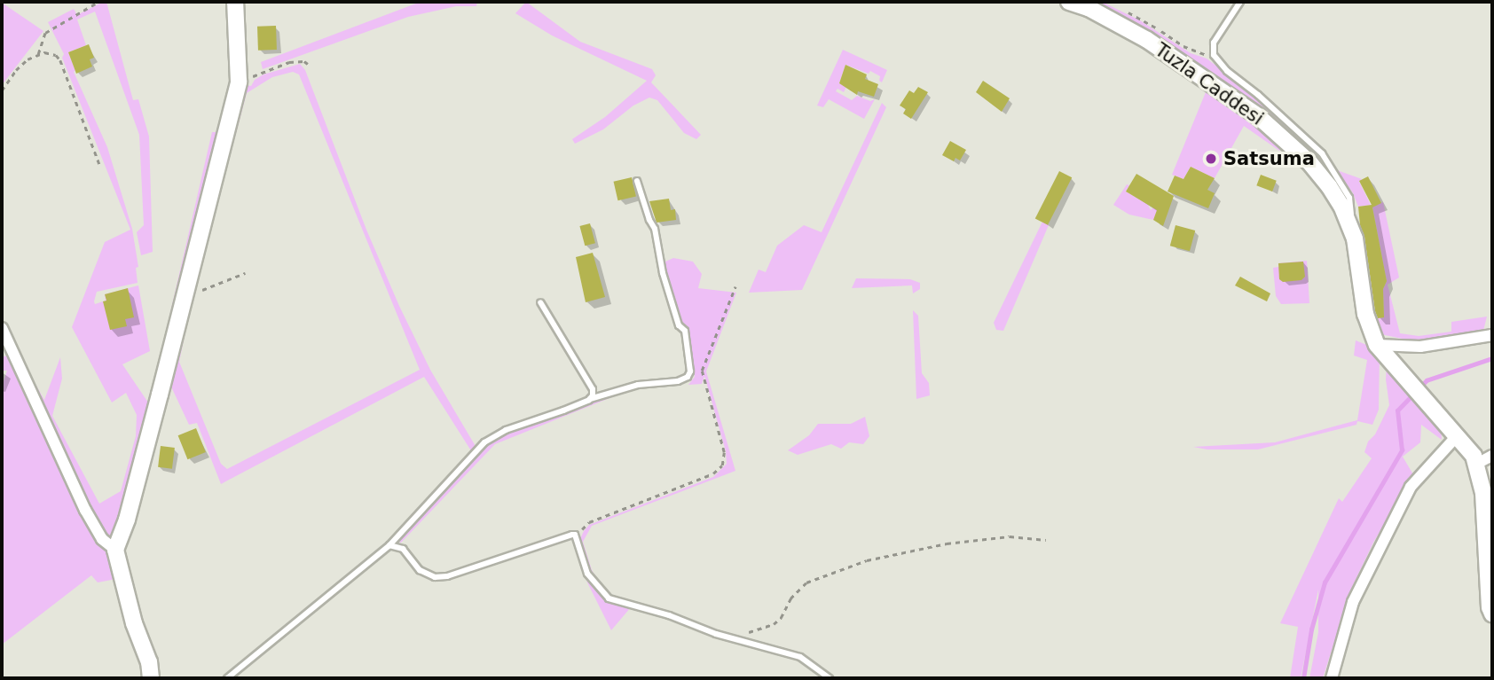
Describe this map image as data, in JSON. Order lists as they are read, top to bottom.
{
  "streets": {
    "main road": ["Tuzla Caddesi"]
  },
  "places": ["Satsuma"]
}
